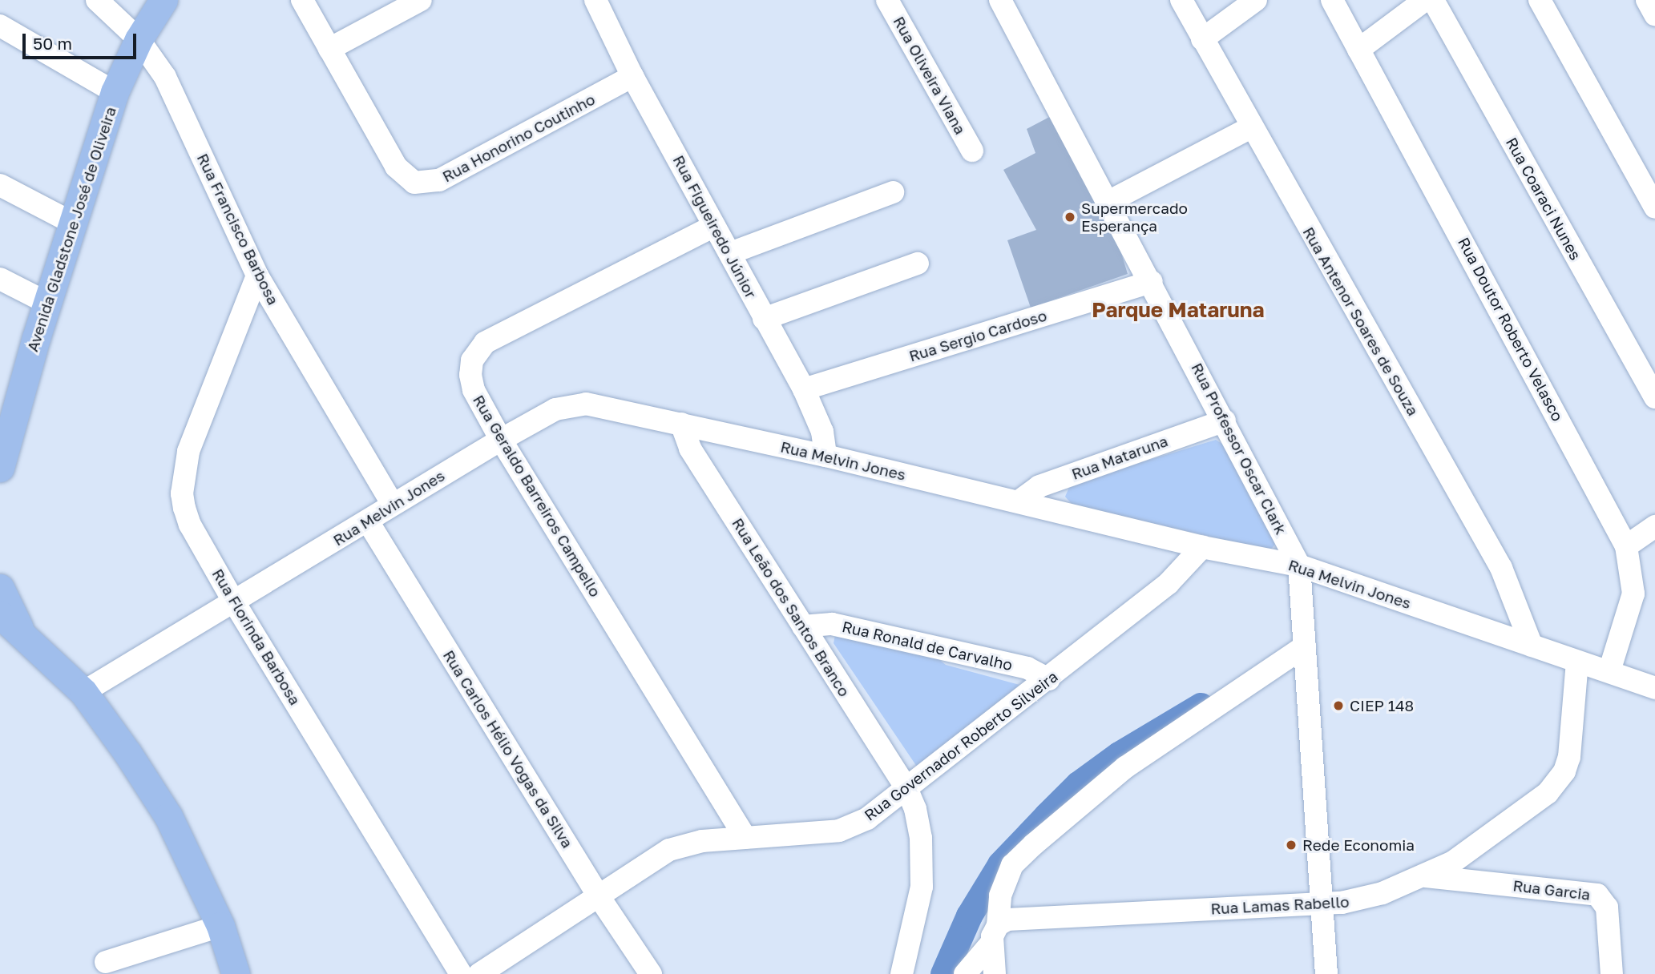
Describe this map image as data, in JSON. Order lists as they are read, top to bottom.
{
  "streets": {
    "main road": ["Avenida Gladstone José de Oliveira"],
    "street": [
      "Rua Oliveira Viana",
      "Rua Honorino Coutinho",
      "Rua Coaraci Nunes",
      "Rua Figueiredo Júnior",
      "Rua Francisco Barbosa",
      "Rua Antenor Soares de Souza",
      "Rua Doutor Roberto Velasco",
      "Rua Sergio Cardoso",
      "Rua Professor Oscar Clark",
      "Rua Mataruna",
      "Rua Melvin Jones",
      "Rua Geraldo Barreiros Campello",
      "Rua Leão dos Santos Branco",
      "Rua Florinda Barbosa",
      "Rua Ronald de Carvalho",
      "Rua Governador Roberto Silveira",
      "Rua Carlos Hélio Vogas da Silva",
      "Rua Garcia",
      "Rua Lamas Rabello"
    ]
  },
  "crossings": [
    ["Rua Honorino Coutinho", "Rua Figueiredo Júnior"],
    ["Rua Figueiredo Júnior", "Rua Sergio Cardoso"],
    ["Rua Figueiredo Júnior", "Rua Melvin Jones"],
    ["Rua Figueiredo Júnior", "Rua Geraldo Barreiros Campello"],
    ["Avenida Gladstone José de Oliveira", "Rua Francisco Barbosa"],
    ["Rua Francisco Barbosa", "Rua Melvin Jones"],
    ["Rua Francisco Barbosa", "Rua Florinda Barbosa"],
    ["Rua Antenor Soares de Souza", "Rua Melvin Jones"],
    ["Rua Doutor Roberto Velasco", "Rua Melvin Jones"],
    ["Rua Sergio Cardoso", "Rua Professor Oscar Clark"],
    ["Rua Professor Oscar Clark", "Rua Mataruna"],
    ["Rua Professor Oscar Clark", "Rua Melvin Jones"],
    ["Rua Professor Oscar Clark", "Rua Lamas Rabello"],
    ["Rua Mataruna", "Rua Melvin Jones"],
    ["Rua Melvin Jones", "Rua Geraldo Barreiros Campello"],
    ["Rua Melvin Jones", "Rua Leão dos Santos Branco"],
    ["Rua Melvin Jones", "Rua Florinda Barbosa"],
    ["Rua Melvin Jones", "Rua Governador Roberto Silveira"],
    ["Rua Melvin Jones", "Rua Carlos Hélio Vogas da Silva"],
    ["Rua Melvin Jones", "Rua Lamas Rabello"],
    ["Rua Geraldo Barreiros Campello", "Rua Governador Roberto Silveira"],
    ["Rua Leão dos Santos Branco", "Rua Ronald de Carvalho"],
    ["Rua Leão dos Santos Branco", "Rua Governador Roberto Silveira"],
    ["Rua Ronald de Carvalho", "Rua Governador Roberto Silveira"],
    ["Rua Governador Roberto Silveira", "Rua Carlos Hélio Vogas da Silva"],
    ["Rua Garcia", "Rua Lamas Rabello"]
  ],
  "districts": ["Parque Mataruna"],
  "places": ["Supermercado Esperança", "CIEP 148", "Rede Economia"],
  "scale_bar": "50 m"
}
